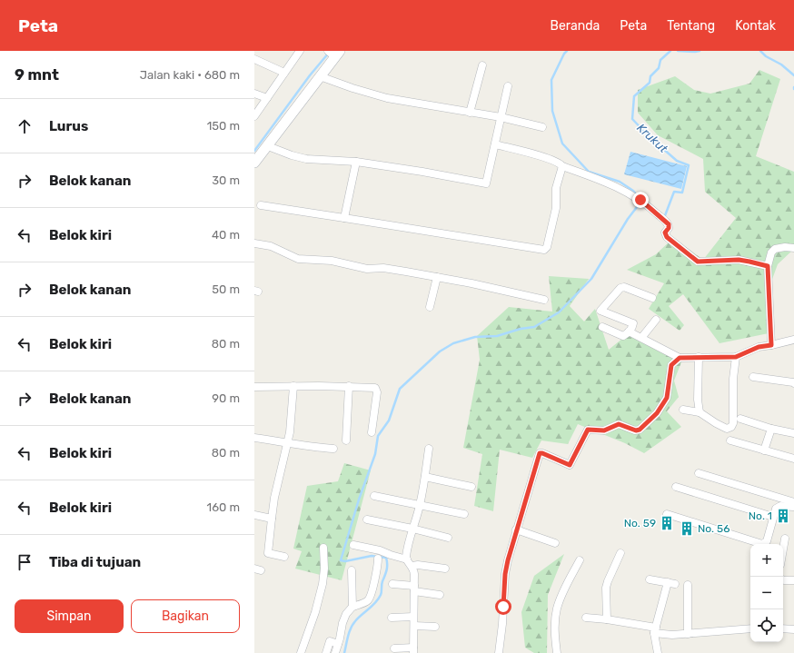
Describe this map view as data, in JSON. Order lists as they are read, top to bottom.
{
  "water": ["Krukut"],
  "places": {
    "building": ["No. 1", "No. 59", "No. 56"]
  },
  "page": {
    "header": "Peta",
    "nav": [
      "Beranda",
      "Peta",
      "Tentang",
      "Kontak"
    ],
    "heading": ["9 mnt", "Jalan kaki · 680 m"],
    "list": [
      ["Lurus", "150 m"],
      ["Belok kanan", "30 m"],
      ["Belok kiri", "40 m"],
      ["Belok kanan", "50 m"],
      ["Belok kiri", "80 m"],
      ["Belok kanan", "90 m"],
      ["Belok kiri", "80 m"],
      ["Belok kiri", "160 m"],
      "Tiba di tujuan"
    ],
    "map_buttons": ["+", "−"],
    "buttons": ["Simpan", "Bagikan"]
  }
}
